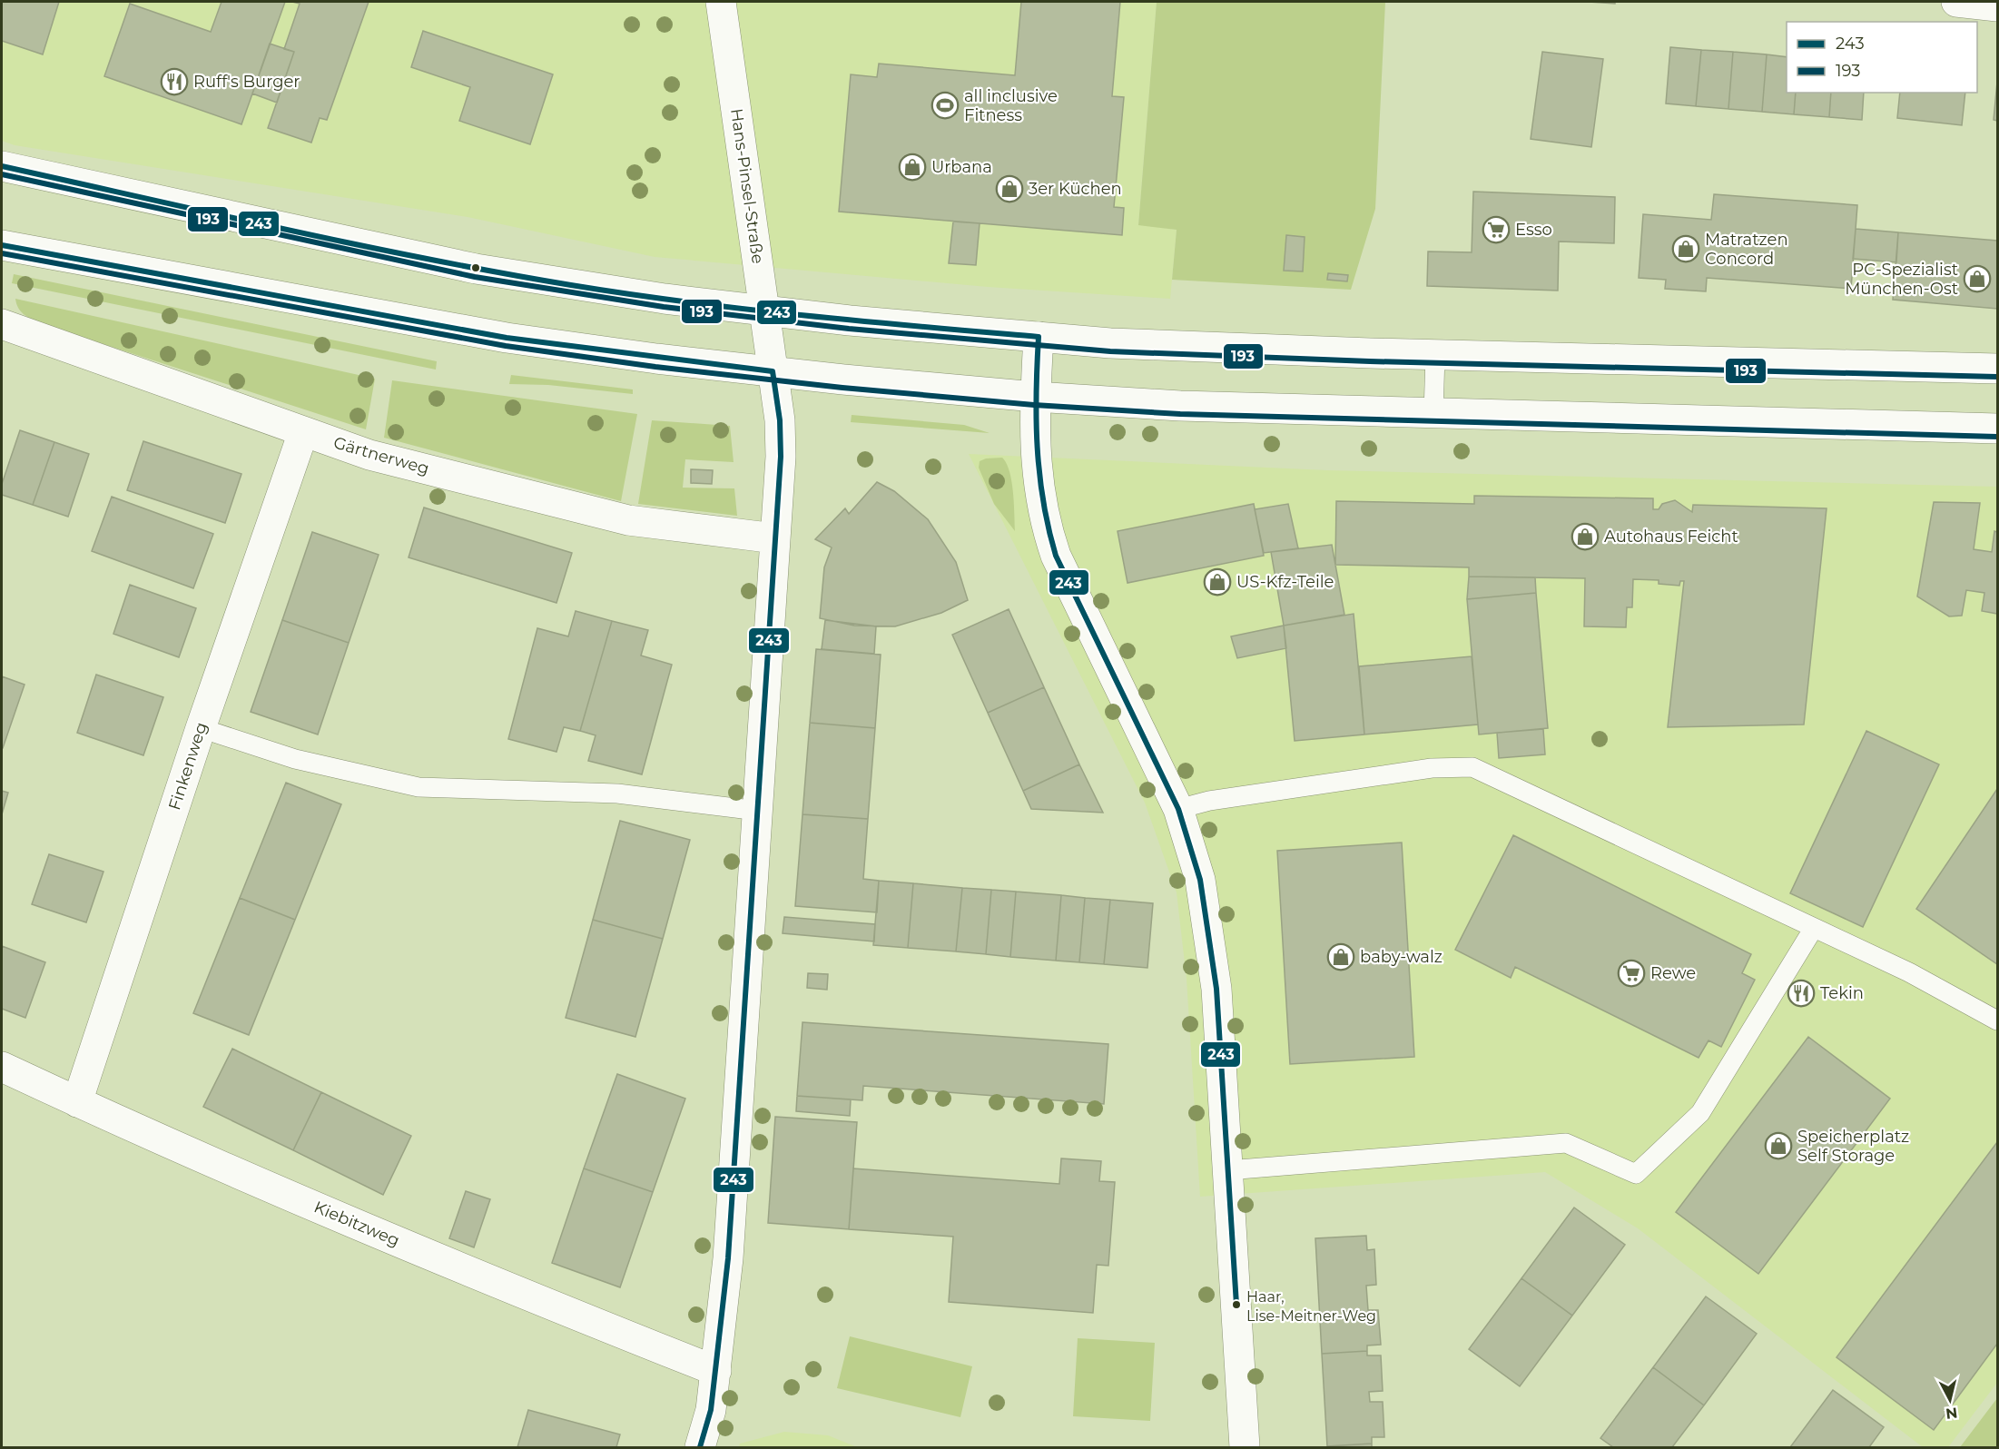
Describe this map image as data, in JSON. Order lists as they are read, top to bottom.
{
  "streets": {
    "street": [
      "Hans-Pinsel-Straße",
      "Gärtnerweg",
      "Finkenweg",
      "Kiebitzweg"
    ]
  },
  "crossings": [
    ["Hans-Pinsel-Straße", "Gärtnerweg"],
    ["Hans-Pinsel-Straße", "Kiebitzweg"],
    ["Gärtnerweg", "Finkenweg"],
    ["Finkenweg", "Kiebitzweg"]
  ],
  "places": {
    "restaurant": ["Ruff's Burger", "Tekin"],
    "sports": ["all inclusive Fitness"],
    "shop": [
      "Urbana",
      "3er Küchen",
      "Matratzen Concord",
      "PC-Spezialist München-Ost",
      "Autohaus Feicht",
      "US-Kfz-Teile",
      "baby-walz",
      "Speicherplatz Self Storage"
    ],
    "supermarket": ["Esso", "Rewe"],
    "other": ["Haar, Lise-Meitner-Weg"]
  },
  "lines": ["transit line 243", "transit line 193"],
  "legend": ["243", "193"],
  "north": "bottom"
}
